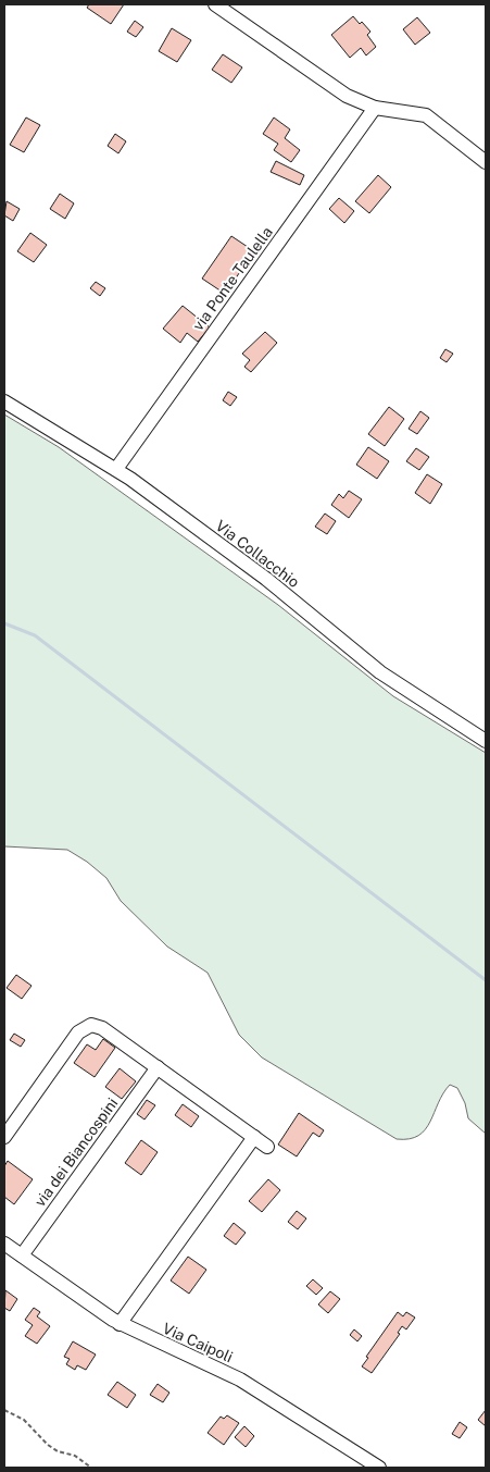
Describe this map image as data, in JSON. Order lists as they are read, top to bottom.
{
  "streets": {
    "street": [
      "via Ponte Taulella",
      "Via Collacchio",
      "via dei Biancospini",
      "Via Caipoli"
    ]
  },
  "crossings": [
    ["via Ponte Taulella", "Via Collacchio"],
    ["via dei Biancospini", "Via Caipoli"]
  ]
}
